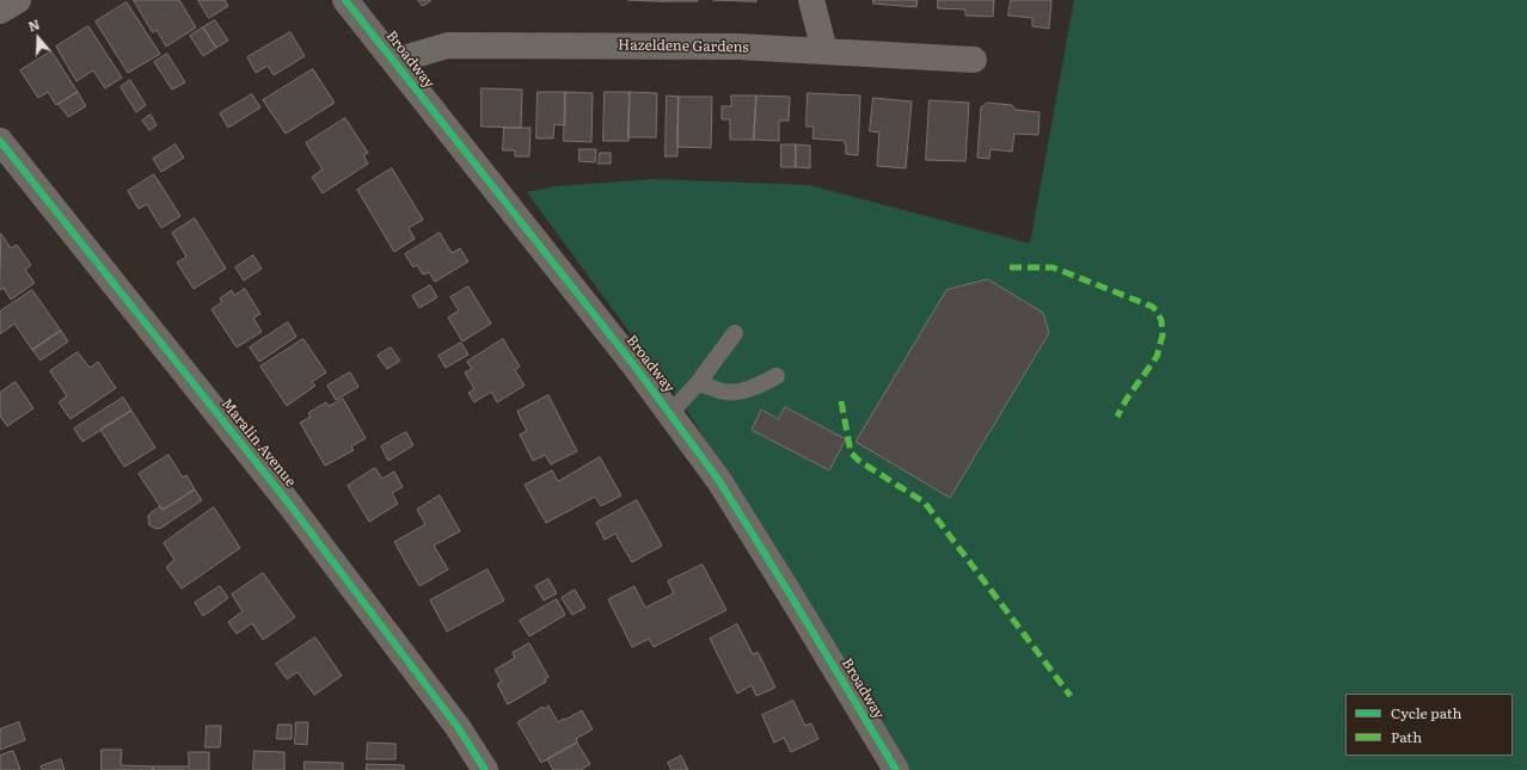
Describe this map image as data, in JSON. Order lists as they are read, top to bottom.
{
  "streets": {
    "street": ["Hazeldene Gardens", "Broadway", "Maralin Avenue"]
  },
  "crossings": [
    ["Hazeldene Gardens", "Broadway"]
  ],
  "legend": ["Cycle path", "Path"],
  "north": "top"
}
